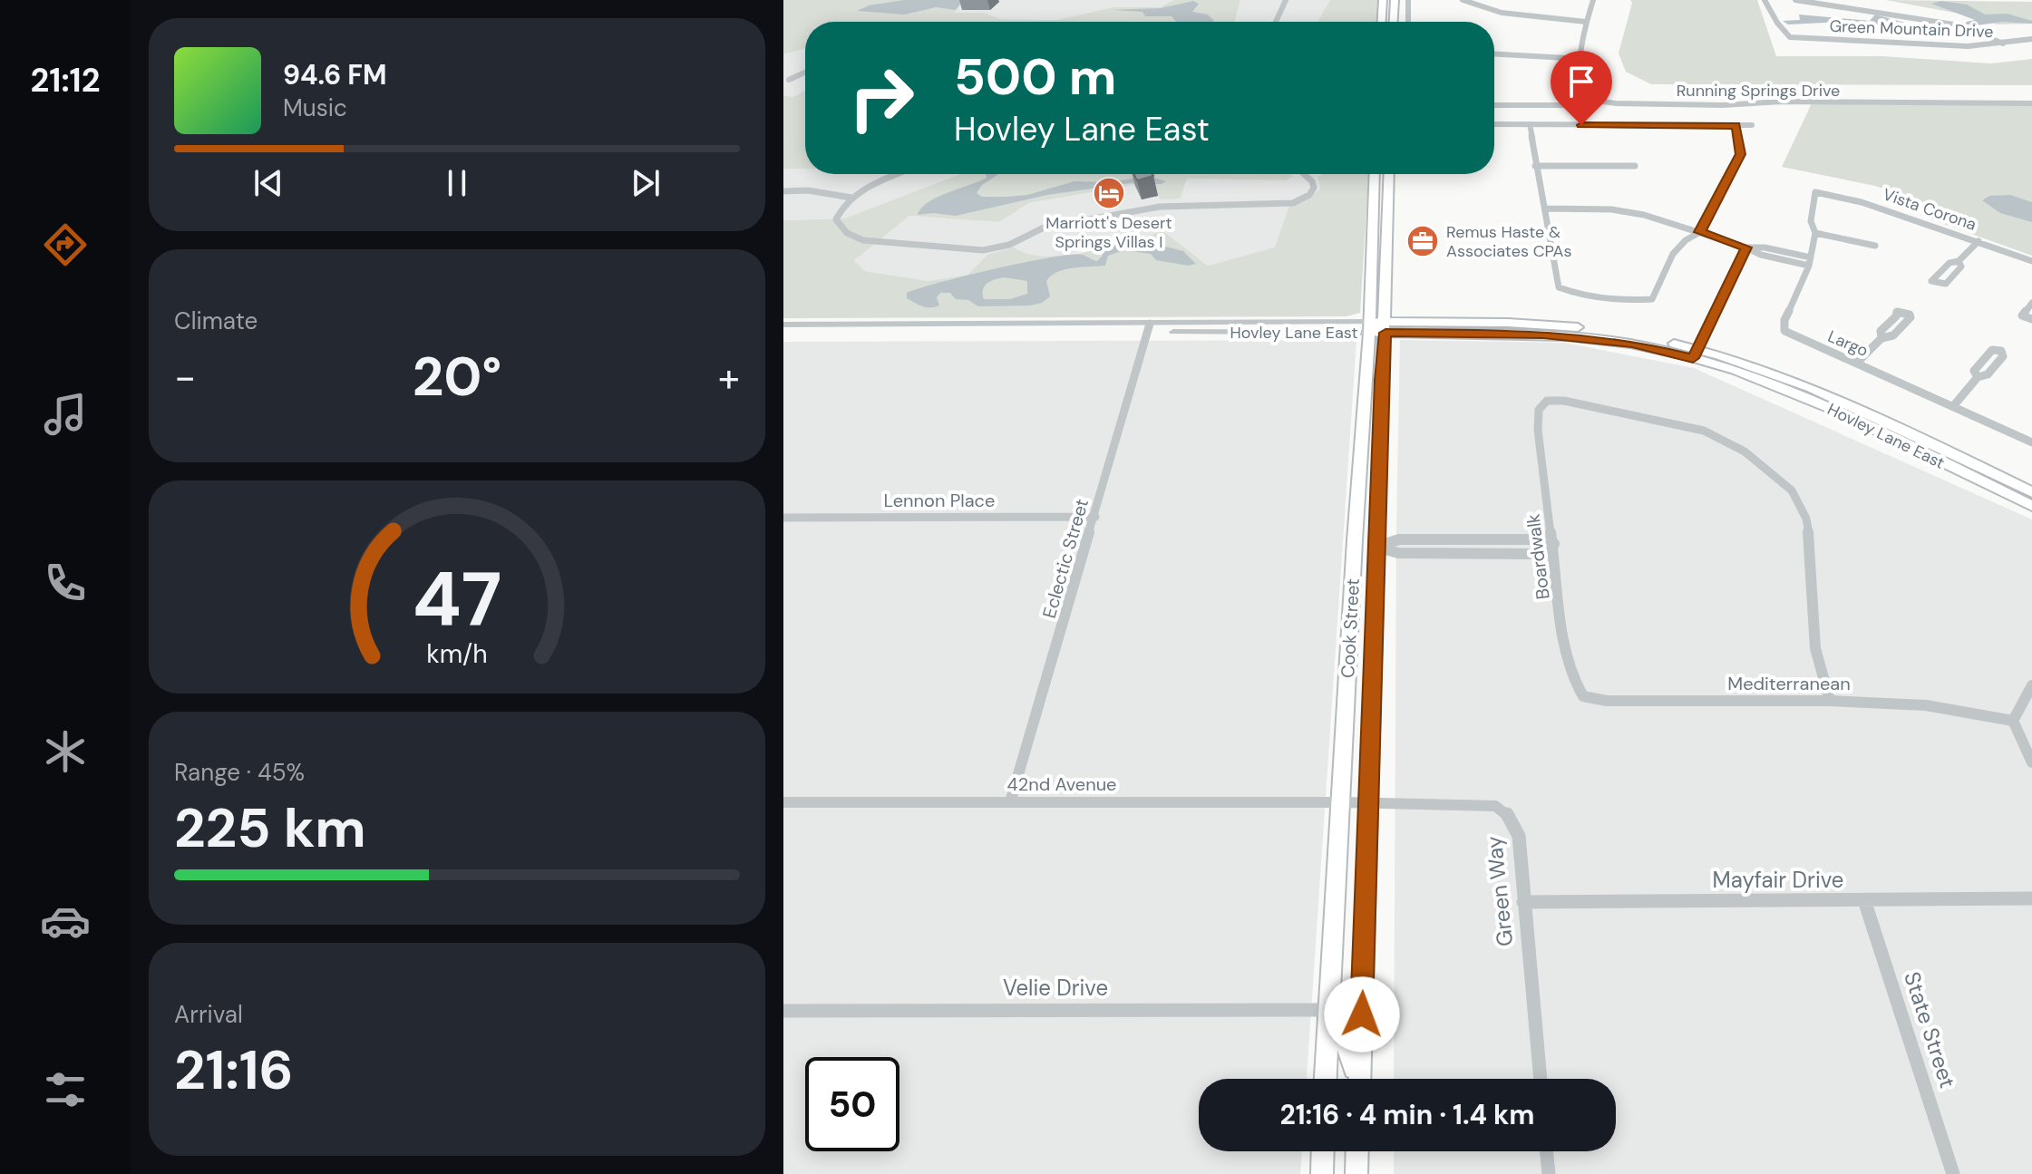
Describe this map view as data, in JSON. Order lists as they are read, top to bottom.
{
  "streets": {
    "main road": ["Hovley Lane East", "Cook Street"],
    "street": [
      "Green Mountain Drive",
      "Running Springs Drive",
      "Vista Corona",
      "Largo",
      "Lennon Place",
      "Boardwalk",
      "Eclectic Street",
      "Mediterranean",
      "42nd Avenue",
      "Mayfair Drive",
      "Green Way",
      "Velie Drive",
      "State Street"
    ]
  },
  "crossings": [
    ["Vista Corona", "Largo"],
    ["Hovley Lane East", "Eclectic Street"],
    ["Hovley Lane East", "Cook Street"],
    ["Lennon Place", "Eclectic Street"],
    ["Boardwalk", "Mediterranean"],
    ["Eclectic Street", "42nd Avenue"],
    ["Cook Street", "42nd Avenue"],
    ["Cook Street", "Green Way"],
    ["Cook Street", "Velie Drive"],
    ["42nd Avenue", "Green Way"],
    ["Mayfair Drive", "Green Way"],
    ["Mayfair Drive", "State Street"]
  ],
  "places": {
    "hotel": ["Marriott's Desert Springs Villas I"],
    "office": ["Remus Haste & Associates CPAs"]
  },
  "page": {
    "tabs": "21:12",
    "turn": ["500 m", "Hovley Lane East"],
    "song": ["94.6 FM", "Music"],
    "tile": [
      "Climate",
      ["Range · 45%", "225 km"],
      ["Arrival", "21:16"]
    ],
    "heat": ["−", "20°", "+"],
    "limit": "50",
    "trip": "21:16 · 4 min · 1.4 km",
    "gauge": ["47", "km/h"]
  }
}
